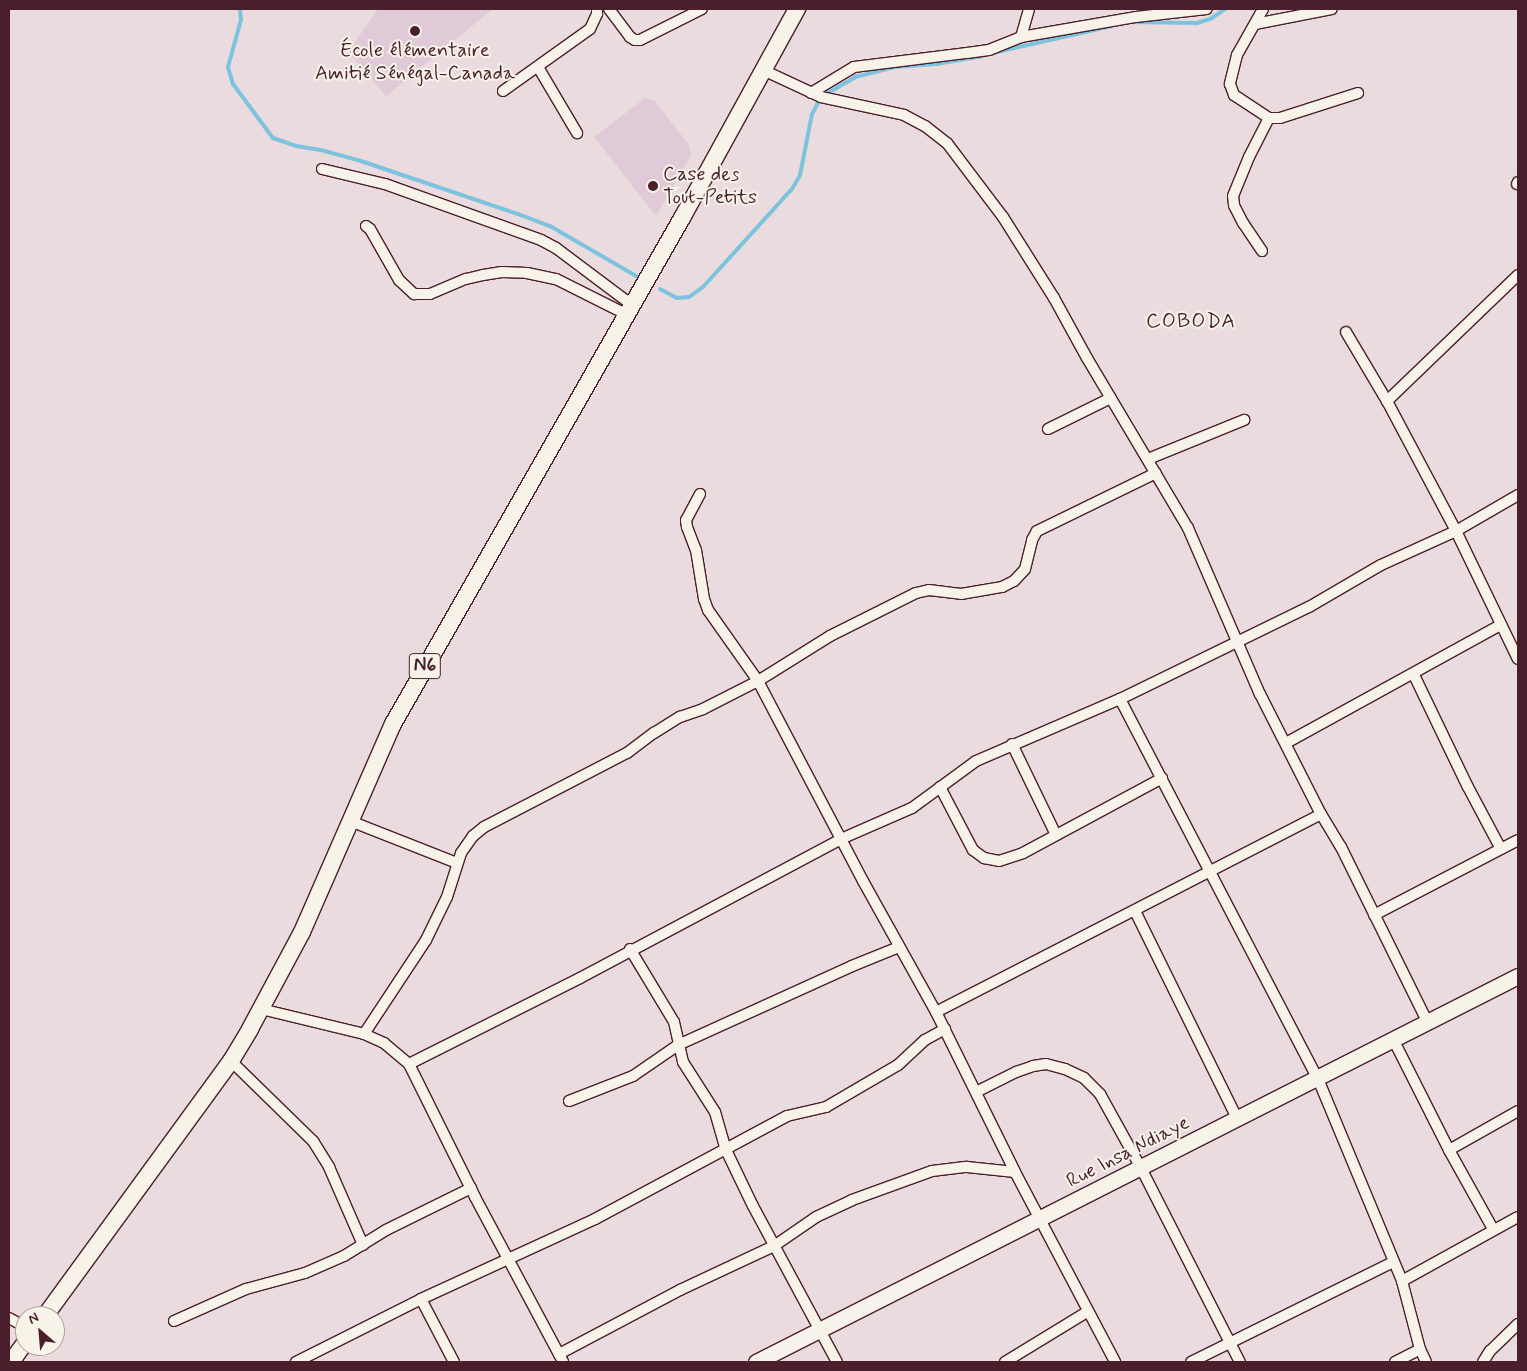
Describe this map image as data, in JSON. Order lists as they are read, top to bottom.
{
  "streets": {
    "main road": ["N6", "Rue Insa Ndiaye"]
  },
  "districts": ["COBODA"],
  "places": ["École élémentaire Amitié Sénégal-Canada", "Case des Tout-Petits"],
  "north": "top left"
}
